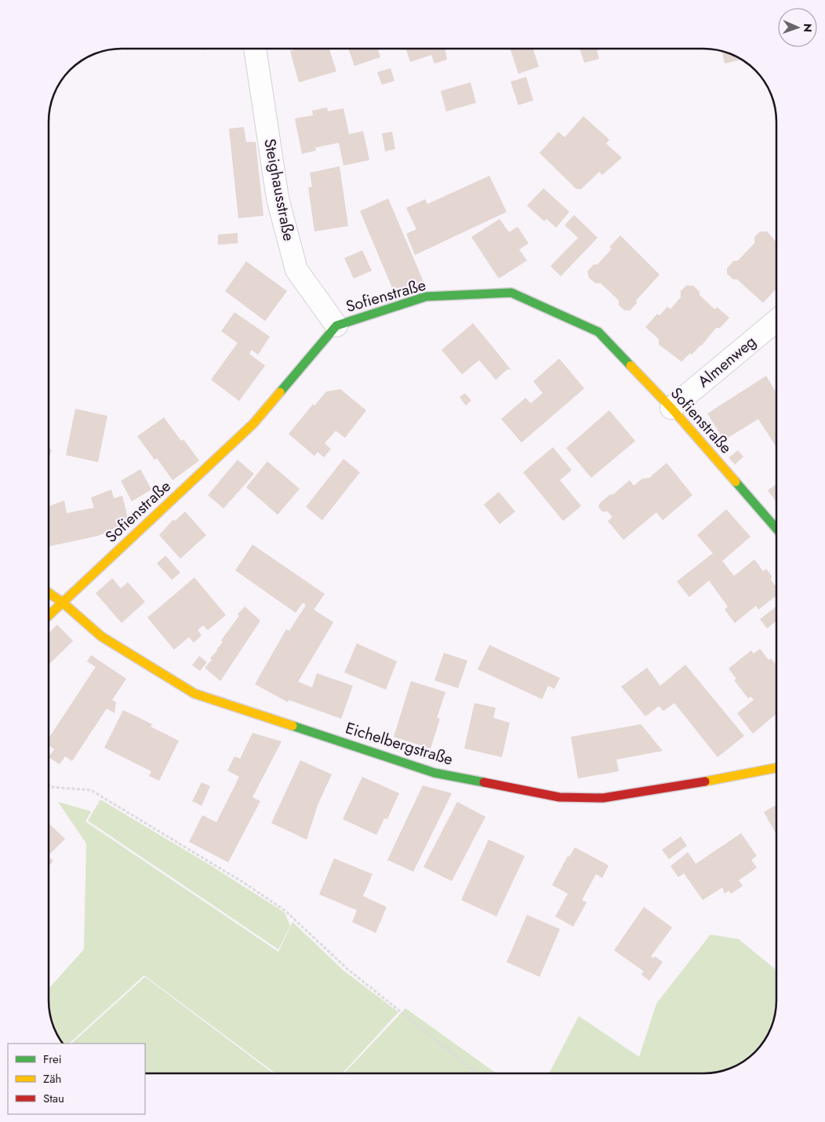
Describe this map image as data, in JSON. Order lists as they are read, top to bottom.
{
  "streets": {
    "street": [
      "Steighausstraße",
      "Sofienstraße",
      "Almenweg",
      "Eichelbergstraße"
    ]
  },
  "crossings": [
    ["Steighausstraße", "Sofienstraße"],
    ["Sofienstraße", "Almenweg"],
    ["Sofienstraße", "Eichelbergstraße"]
  ],
  "legend": ["Frei", "Zäh", "Stau"],
  "north": "right"
}
